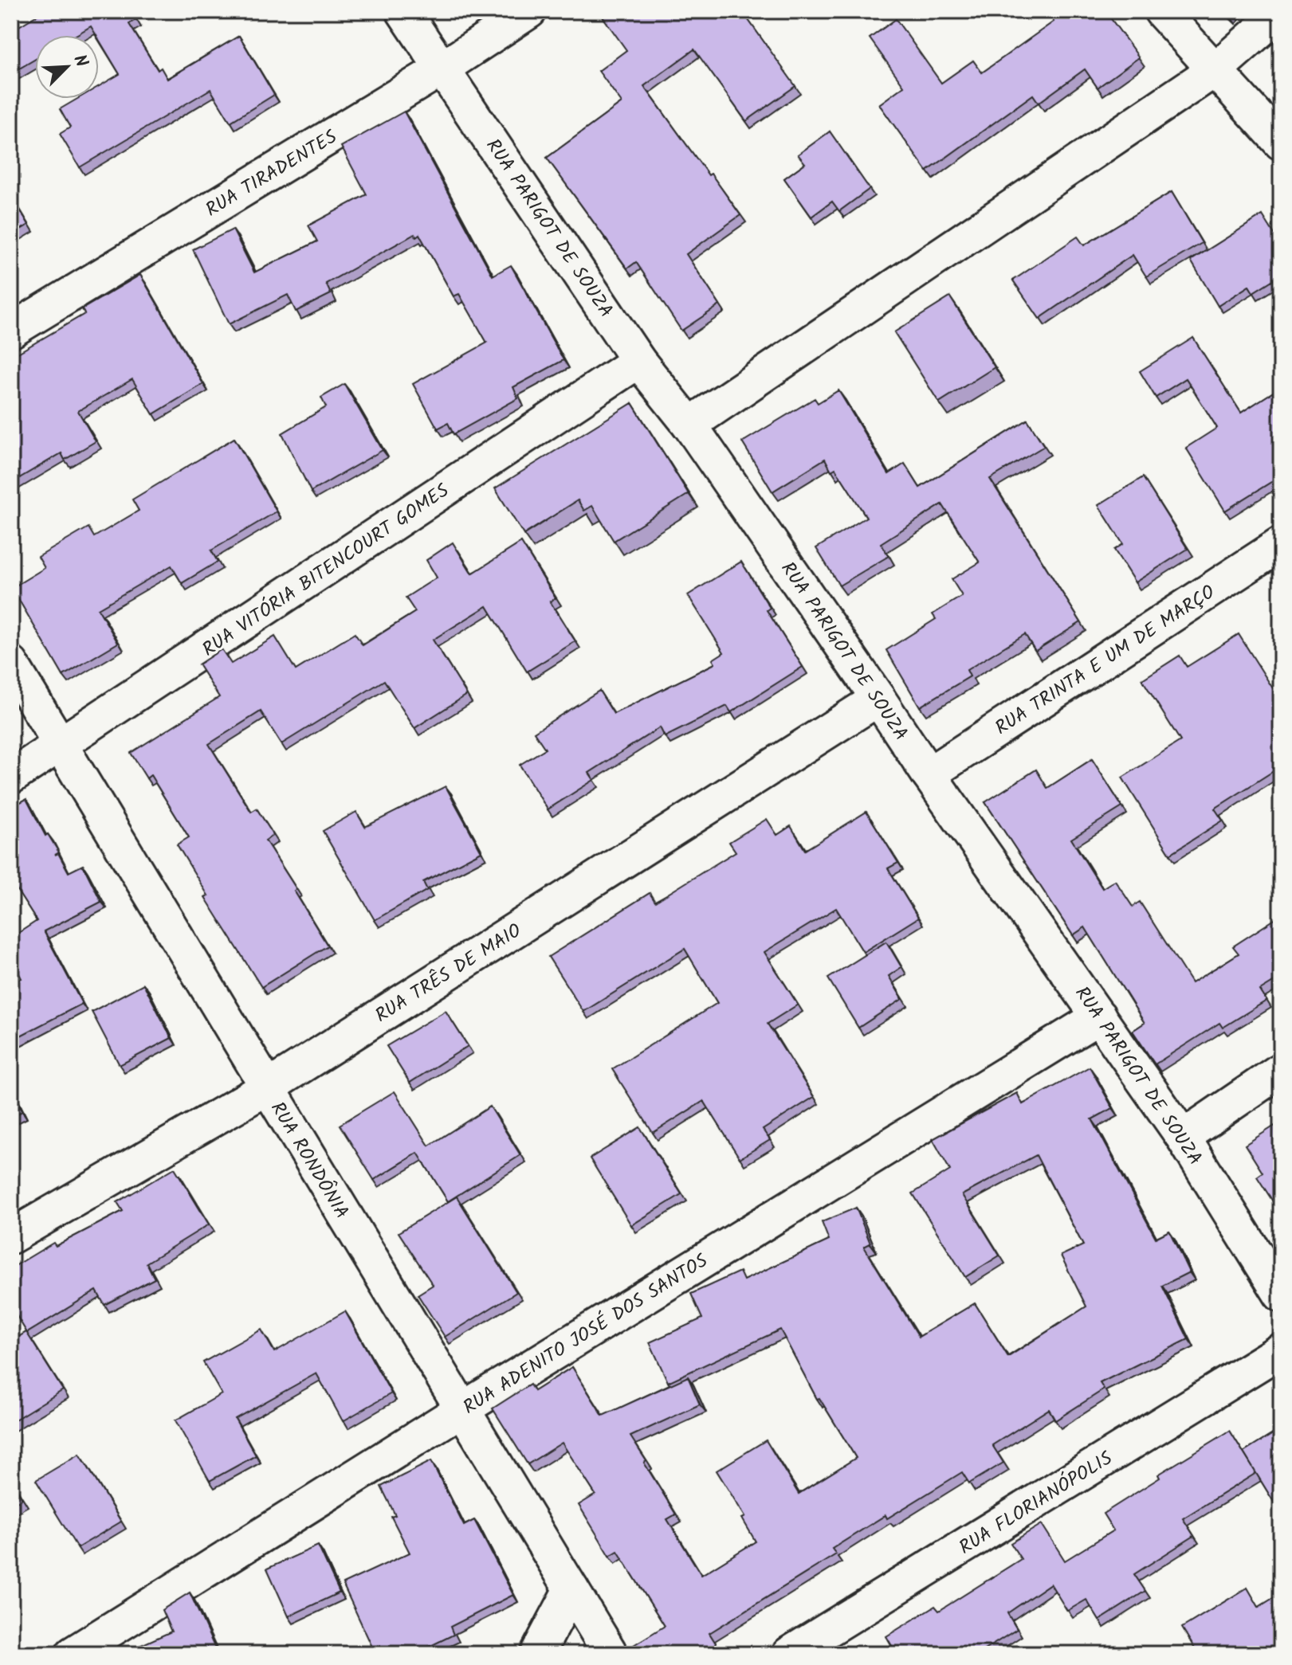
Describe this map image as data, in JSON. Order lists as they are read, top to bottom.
{
  "streets": {
    "street": [
      "RUA TIRADENTES",
      "RUA PARIGOT DE SOUZA",
      "RUA VITÓRIA BITENCOURT GOMES",
      "RUA TRINTA E UM DE MARÇO",
      "RUA TRÊS DE MAIO",
      "RUA RONDÔNIA",
      "RUA ADENITO JOSÉ DOS SANTOS",
      "RUA FLORIANÓPOLIS"
    ]
  },
  "crossings": [
    ["RUA TIRADENTES", "RUA PARIGOT DE SOUZA"],
    ["RUA PARIGOT DE SOUZA", "RUA VITÓRIA BITENCOURT GOMES"],
    ["RUA PARIGOT DE SOUZA", "RUA TRINTA E UM DE MARÇO"],
    ["RUA PARIGOT DE SOUZA", "RUA TRÊS DE MAIO"],
    ["RUA PARIGOT DE SOUZA", "RUA ADENITO JOSÉ DOS SANTOS"],
    ["RUA VITÓRIA BITENCOURT GOMES", "RUA RONDÔNIA"],
    ["RUA TRÊS DE MAIO", "RUA RONDÔNIA"],
    ["RUA RONDÔNIA", "RUA ADENITO JOSÉ DOS SANTOS"]
  ],
  "north": "top right"
}
